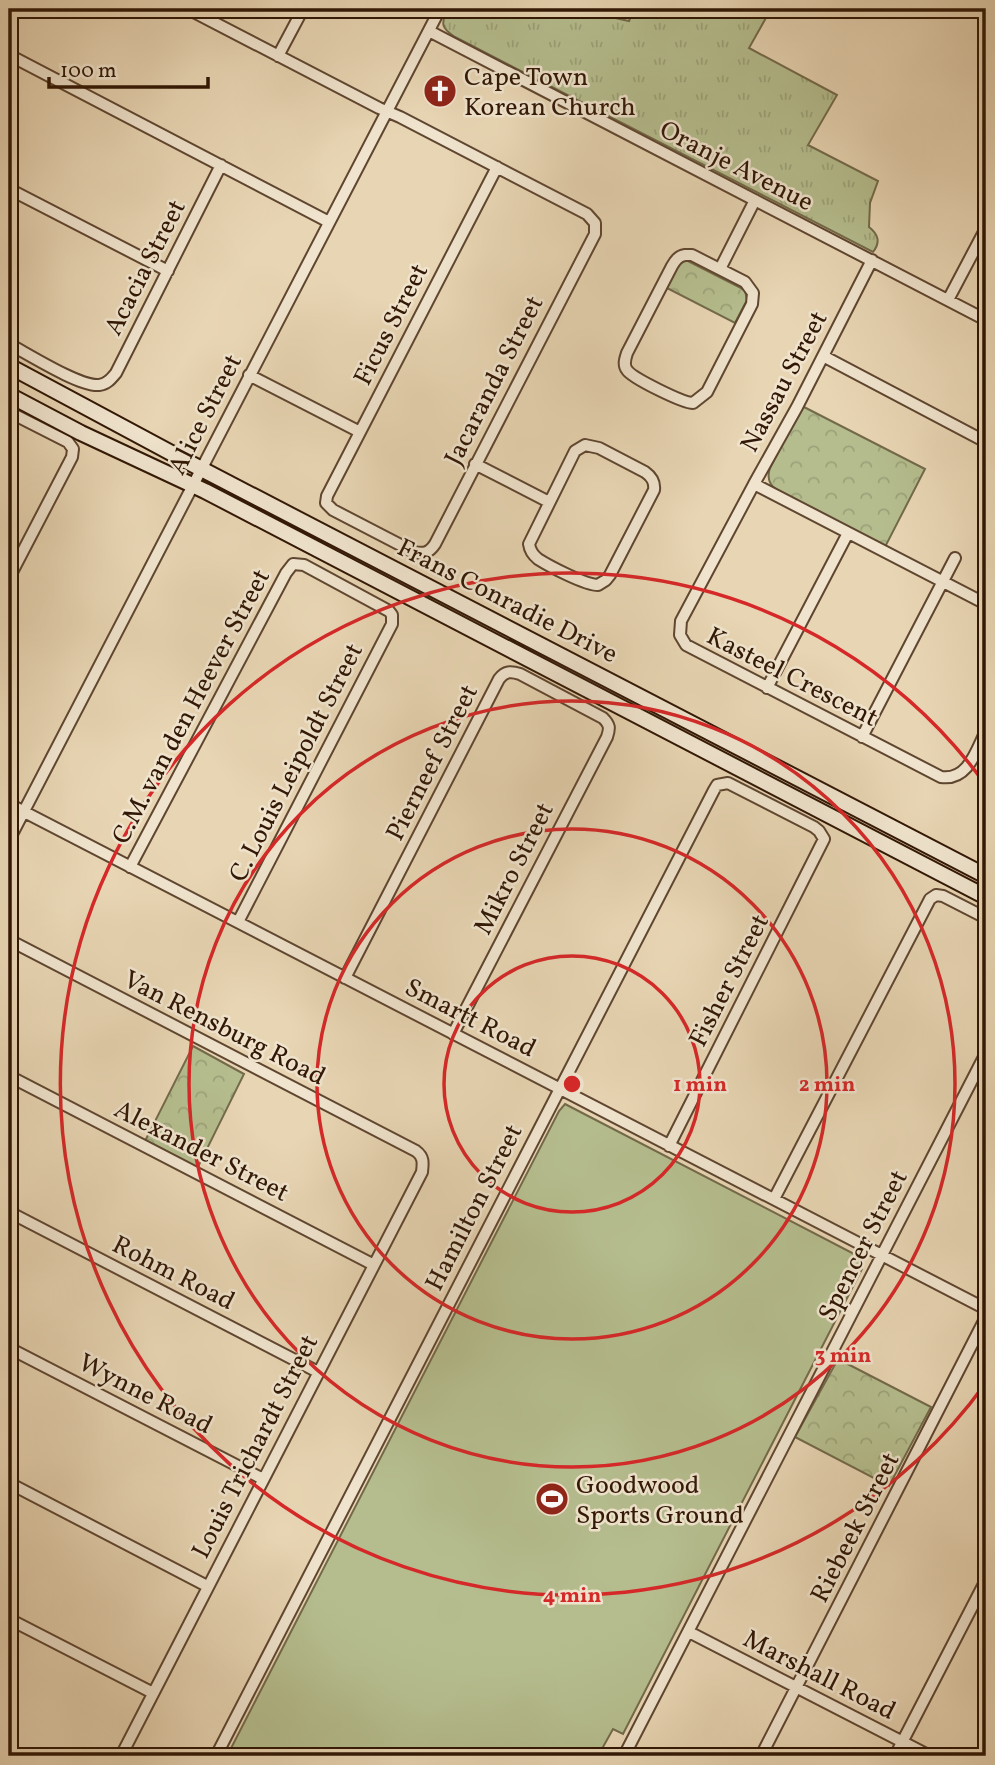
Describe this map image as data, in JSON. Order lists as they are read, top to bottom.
{
  "streets": {
    "main road": ["Frans Conradie Drive"],
    "street": [
      "Oranje Avenue",
      "Acacia Street",
      "Ficus Street",
      "Jacaranda Street",
      "Nassau Street",
      "Alice Street",
      "Kasteel Crescent",
      "C.M. van den Heever Street",
      "C. Louis Leipoldt Street",
      "Pierneef Street",
      "Mikro Street",
      "Fisher Street",
      "Smartt Road",
      "Van Rensburg Road",
      "Alexander Street",
      "Hamilton Street",
      "Spencer Street",
      "Rohm Road",
      "Wynne Road",
      "Louis Trichardt Street",
      "Riebeek Street",
      "Marshall Road"
    ]
  },
  "crossings": [
    ["Oranje Avenue", "Nassau Street"],
    ["Oranje Avenue", "Alice Street"],
    ["Ficus Street", "Jacaranda Street"],
    ["Nassau Street", "Kasteel Crescent"],
    ["Alice Street", "Frans Conradie Drive"],
    ["Alice Street", "Smartt Road"],
    ["C.M. van den Heever Street", "C. Louis Leipoldt Street"],
    ["C.M. van den Heever Street", "Smartt Road"],
    ["C. Louis Leipoldt Street", "Smartt Road"],
    ["Pierneef Street", "Mikro Street"],
    ["Pierneef Street", "Smartt Road"],
    ["Mikro Street", "Smartt Road"],
    ["Fisher Street", "Smartt Road"],
    ["Fisher Street", "Hamilton Street"],
    ["Smartt Road", "Hamilton Street"],
    ["Smartt Road", "Spencer Street"],
    ["Van Rensburg Road", "Louis Trichardt Street"],
    ["Alexander Street", "Louis Trichardt Street"],
    ["Spencer Street", "Marshall Road"],
    ["Rohm Road", "Louis Trichardt Street"],
    ["Wynne Road", "Louis Trichardt Street"],
    ["Riebeek Street", "Marshall Road"]
  ],
  "places": {
    "church": ["Cape Town Korean Church"],
    "sports": ["Goodwood Sports Ground"]
  },
  "scale_bar": "100 m",
  "rings": [
    "1 min",
    "2 min",
    "3 min",
    "4 min"
  ]
}
